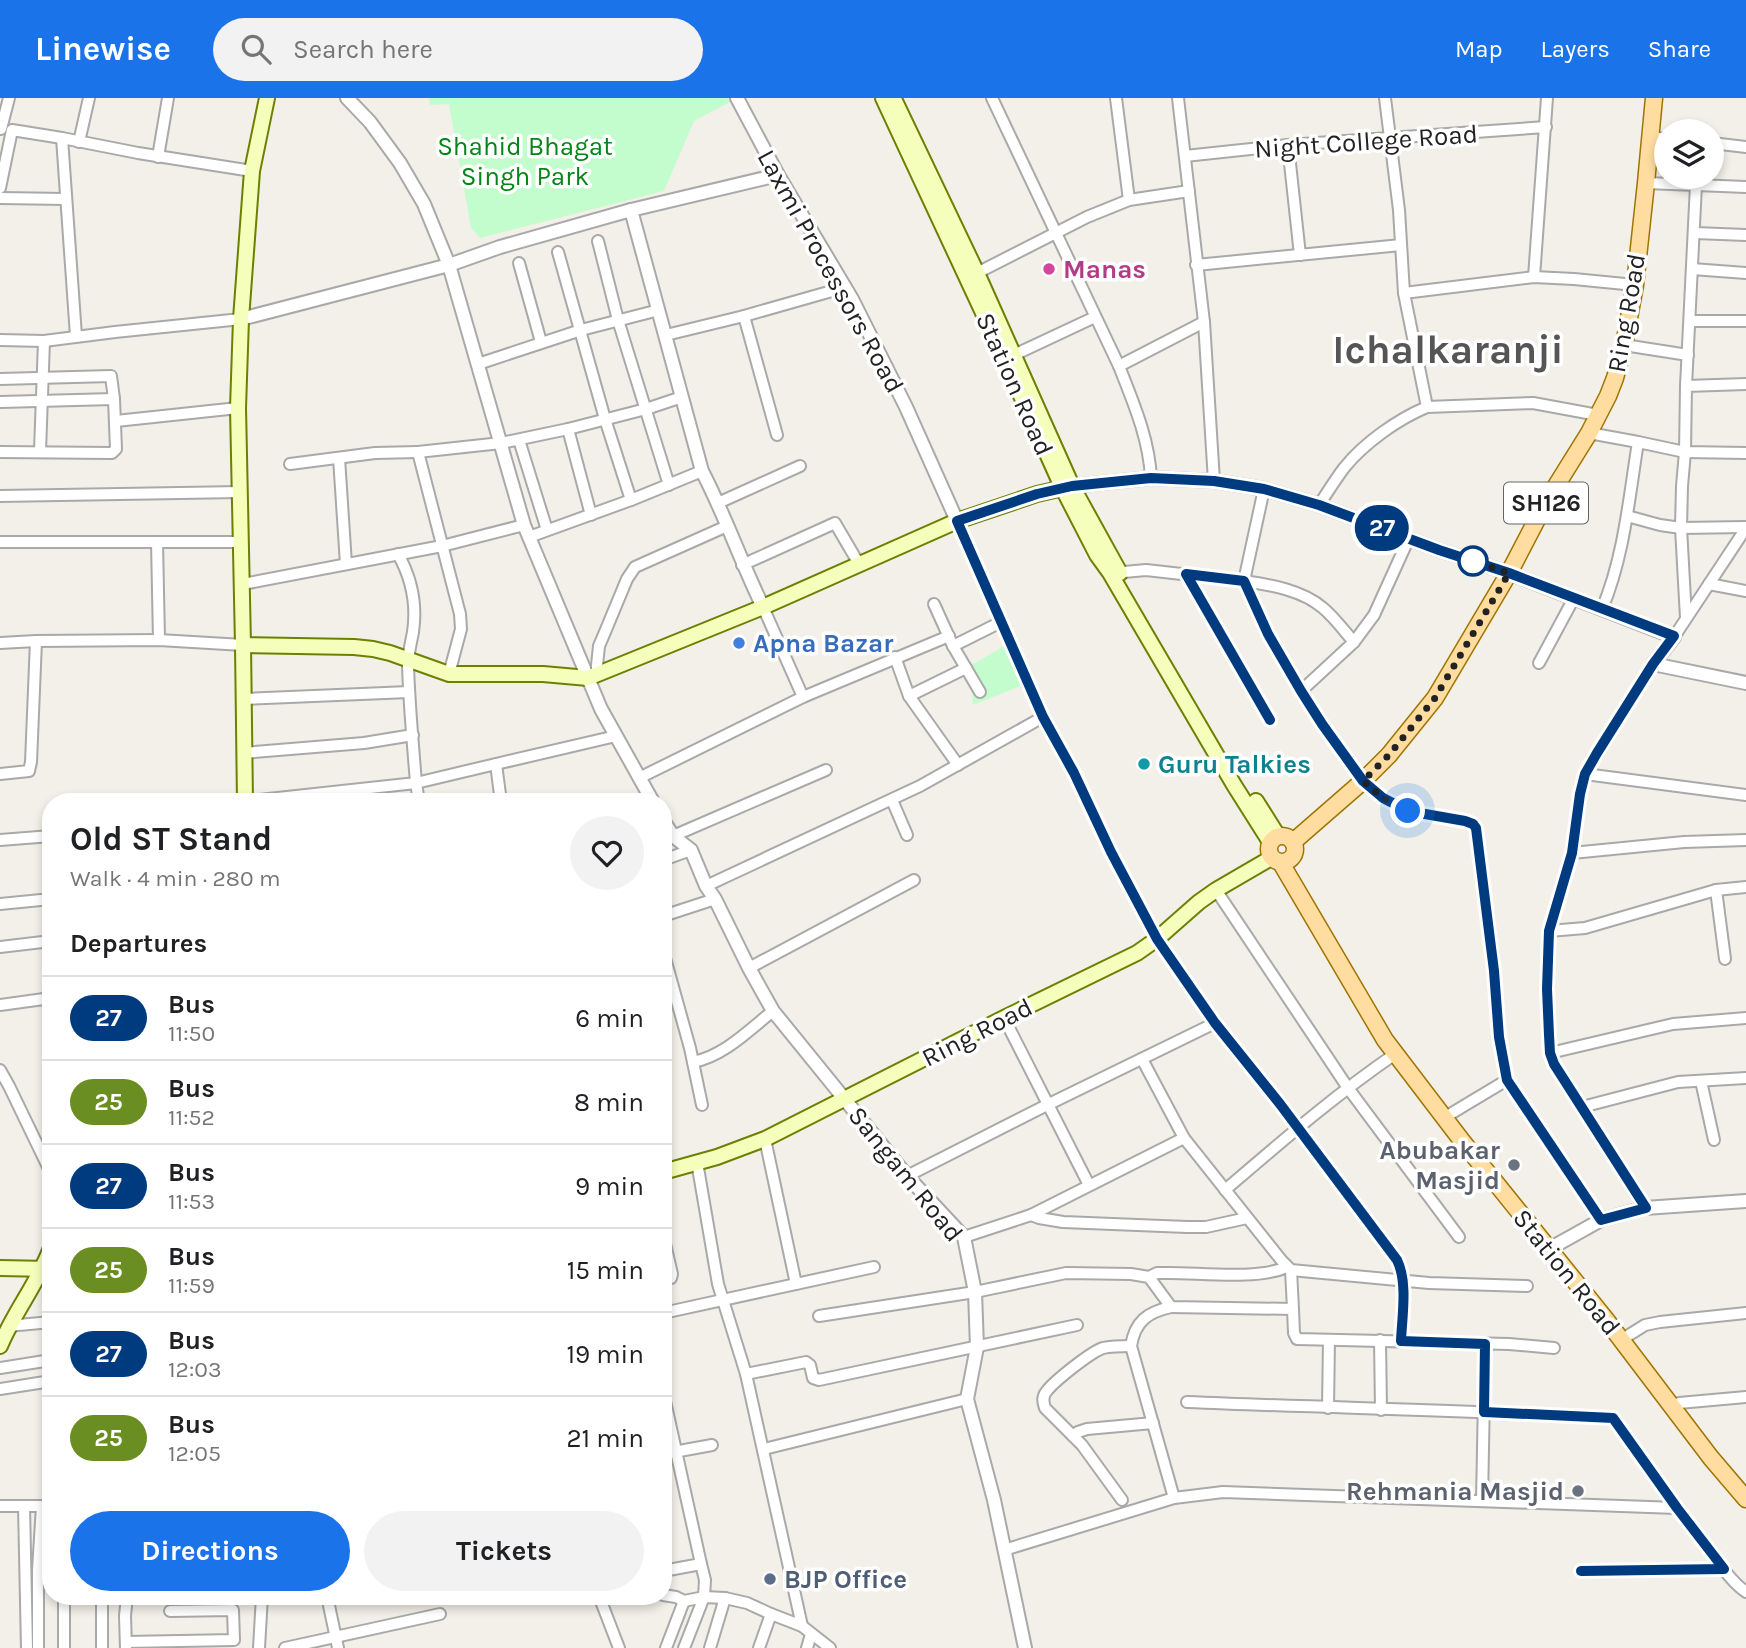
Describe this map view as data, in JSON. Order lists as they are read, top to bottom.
{
  "streets": {
    "main road": ["Ring Road", "Station Road", "SH126"],
    "street": ["Night College Road", "Laxmi Processors Road", "Sangam Road"]
  },
  "crossings": [
    ["Ring Road", "Station Road"],
    ["Ring Road", "Sangam Road"]
  ],
  "districts": ["Ichalkaranji"],
  "parks": ["Shahid Bhagat Singh Park"],
  "places": [
    "Manas",
    "Apna Bazar",
    "Guru Talkies",
    "Abubakar Masjid",
    "Rehmania Masjid",
    "BJP Office"
  ],
  "lines": ["bus line 27"],
  "page": {
    "header": "Linewise",
    "search": "Search here",
    "nav": ["Map", "Layers", "Share"],
    "on_map": "27",
    "heading": [
      ["Old ST Stand", "Walk · 4 min · 280 m"],
      "Departures"
    ],
    "list": [
      {
        "mark": "27",
        "name": "Bus",
        "note": "11:50",
        "value": "6 min"
      },
      {
        "mark": "25",
        "name": "Bus",
        "note": "11:52",
        "value": "8 min"
      },
      {
        "mark": "27",
        "name": "Bus",
        "note": "11:53",
        "value": "9 min"
      },
      {
        "mark": "25",
        "name": "Bus",
        "note": "11:59",
        "value": "15 min"
      },
      {
        "mark": "27",
        "name": "Bus",
        "note": "12:03",
        "value": "19 min"
      },
      {
        "mark": "25",
        "name": "Bus",
        "note": "12:05",
        "value": "21 min"
      }
    ],
    "buttons": ["Directions", "Tickets"]
  }
}
